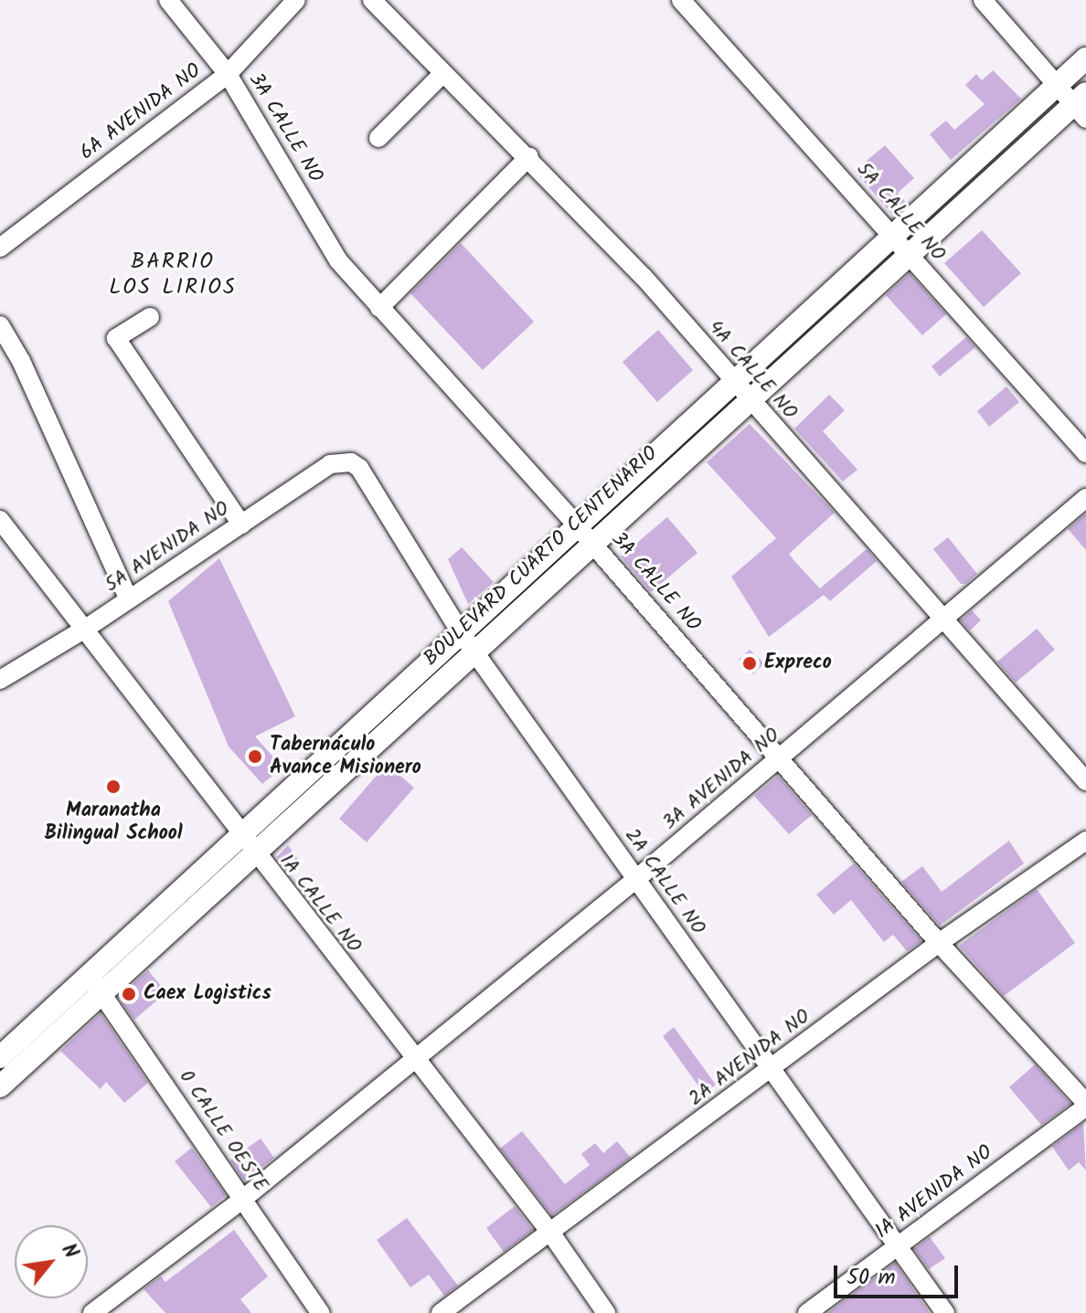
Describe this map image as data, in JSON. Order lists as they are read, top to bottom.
{
  "streets": {
    "main road": ["BOULEVARD CUARTO CENTENARIO"],
    "street": [
      "6A AVENIDA NO",
      "3A CALLE NO",
      "5A CALLE NO",
      "4A CALLE NO",
      "5A AVENIDA NO",
      "3A AVENIDA NO",
      "2A CALLE NO",
      "1A CALLE NO",
      "2A AVENIDA NO",
      "0 CALLE OESTE",
      "1A AVENIDA NO"
    ]
  },
  "crossings": [
    ["6A AVENIDA NO", "3A CALLE NO"],
    ["3A CALLE NO", "BOULEVARD CUARTO CENTENARIO"],
    ["3A CALLE NO", "3A AVENIDA NO"],
    ["3A CALLE NO", "2A AVENIDA NO"],
    ["3A CALLE NO", "1A AVENIDA NO"],
    ["5A CALLE NO", "BOULEVARD CUARTO CENTENARIO"],
    ["4A CALLE NO", "BOULEVARD CUARTO CENTENARIO"],
    ["4A CALLE NO", "3A AVENIDA NO"],
    ["5A AVENIDA NO", "2A CALLE NO"],
    ["5A AVENIDA NO", "1A CALLE NO"],
    ["BOULEVARD CUARTO CENTENARIO", "2A CALLE NO"],
    ["BOULEVARD CUARTO CENTENARIO", "1A CALLE NO"],
    ["BOULEVARD CUARTO CENTENARIO", "0 CALLE OESTE"],
    ["3A AVENIDA NO", "2A CALLE NO"],
    ["3A AVENIDA NO", "1A CALLE NO"],
    ["3A AVENIDA NO", "0 CALLE OESTE"],
    ["2A CALLE NO", "2A AVENIDA NO"],
    ["2A CALLE NO", "1A AVENIDA NO"],
    ["1A CALLE NO", "2A AVENIDA NO"]
  ],
  "districts": ["BARRIO LOS LIRIOS"],
  "places": [
    "Expreco",
    "Tabernáculo Avance Misionero",
    "Maranatha Bilingual School",
    "Caex Logistics"
  ],
  "scale_bar": "50 m",
  "north": "top right"
}
